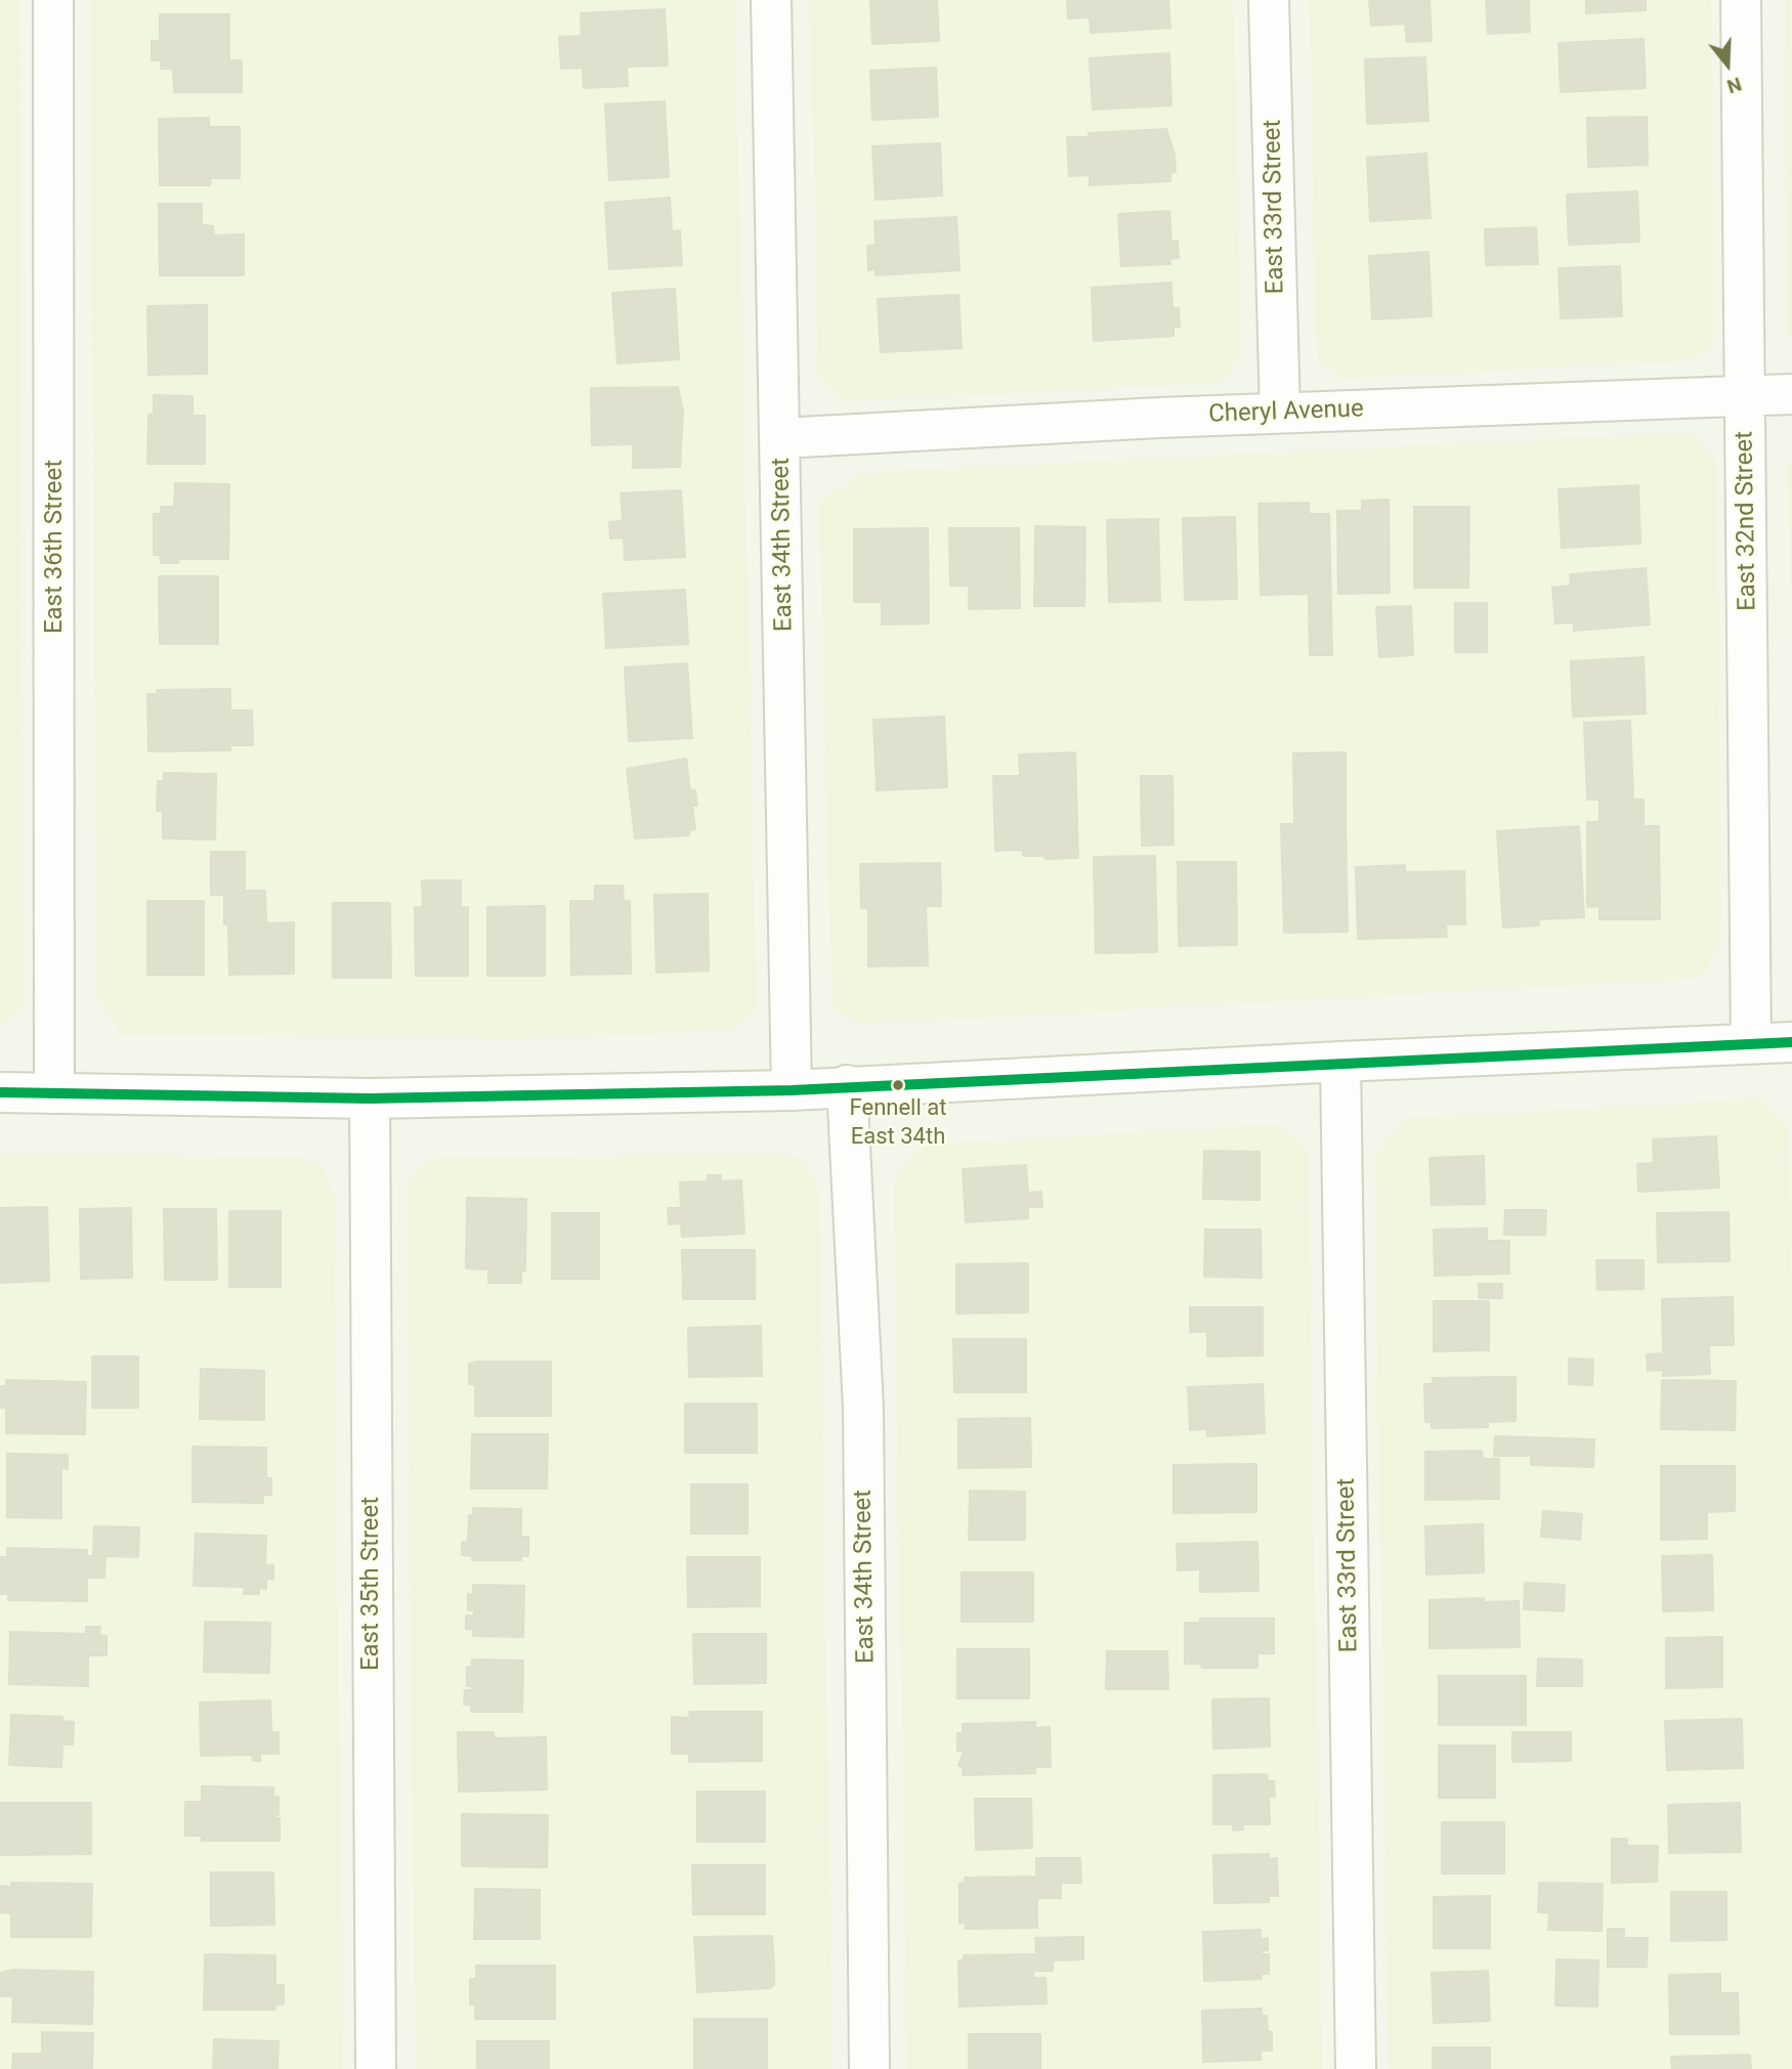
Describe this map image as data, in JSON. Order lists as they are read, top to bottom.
{
  "streets": {
    "street": [
      "East 33rd Street",
      "Cheryl Avenue",
      "East 32nd Street",
      "East 34th Street",
      "East 36th Street",
      "East 35th Street"
    ]
  },
  "crossings": [
    ["East 33rd Street", "Cheryl Avenue"],
    ["Cheryl Avenue", "East 32nd Street"],
    ["Cheryl Avenue", "East 34th Street"]
  ],
  "places": ["Fennell at East 34th"],
  "north": "bottom"
}
